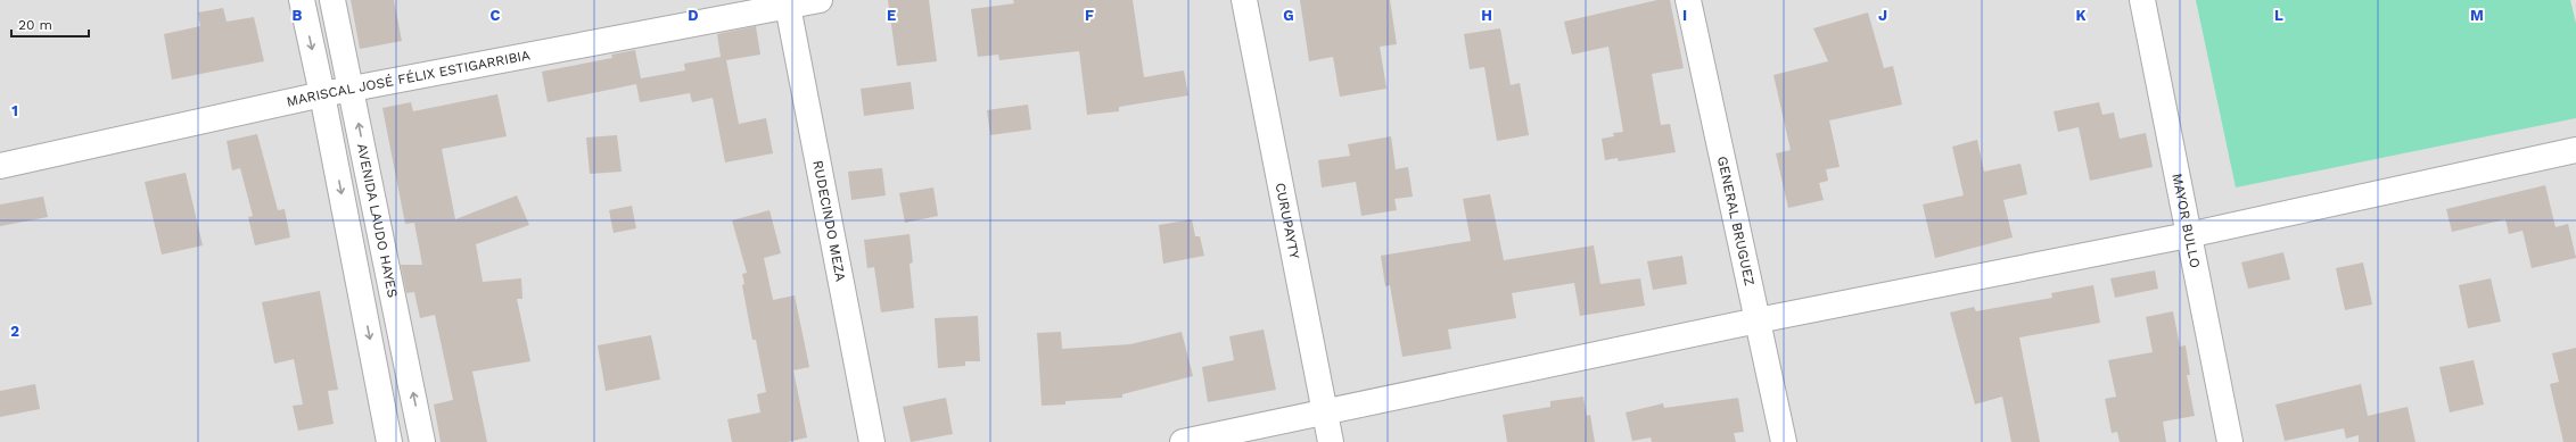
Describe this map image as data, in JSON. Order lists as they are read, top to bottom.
{
  "streets": {
    "street": [
      "MARISCAL JOSÉ FÉLIX ESTIGARRIBIA",
      "AVENIDA LAUDO HAYES",
      "RUDECINDO MEZA",
      "CURUPAYTY",
      "GENERAL BRUGUEZ",
      "MAYOR BULLO"
    ]
  },
  "crossings": [
    ["MARISCAL JOSÉ FÉLIX ESTIGARRIBIA", "AVENIDA LAUDO HAYES"],
    ["MARISCAL JOSÉ FÉLIX ESTIGARRIBIA", "RUDECINDO MEZA"]
  ],
  "scale_bar": "20 m",
  "grid": {
    "columns": [
      "B",
      "C",
      "D",
      "E",
      "F",
      "G",
      "H",
      "I",
      "J",
      "K",
      "L",
      "M"
    ],
    "rows": ["1", "2"]
  }
}
